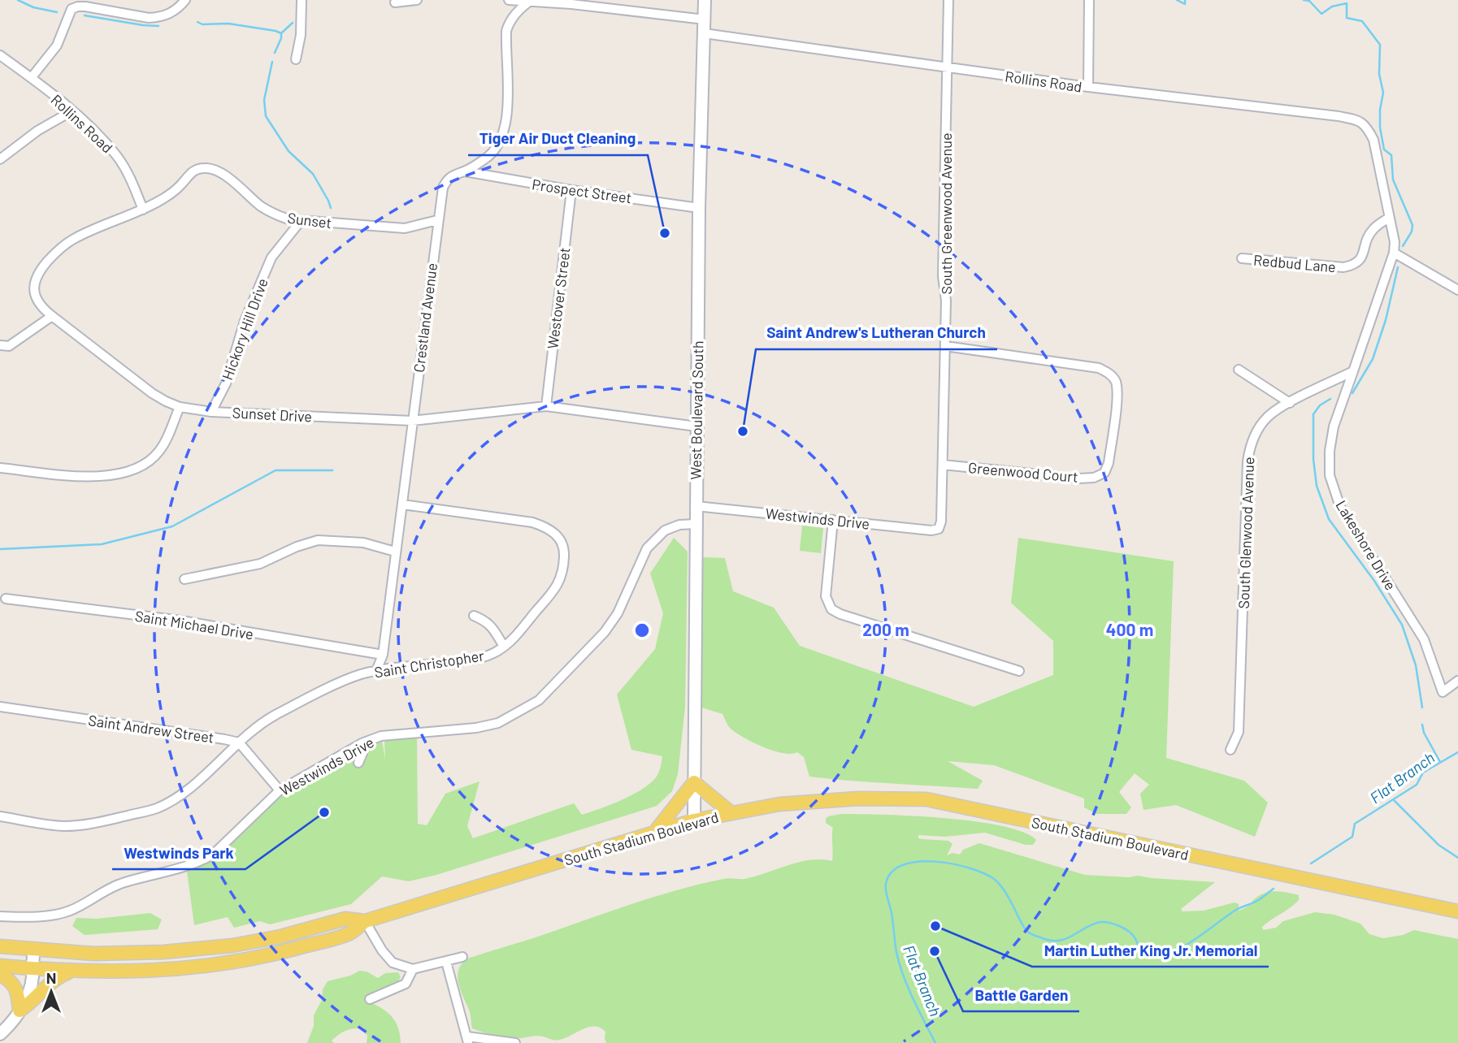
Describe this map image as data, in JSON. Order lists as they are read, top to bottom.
{
  "streets": {
    "main road": ["West Boulevard South", "South Stadium Boulevard"],
    "street": [
      "Rollins Road",
      "Prospect Street",
      "South Greenwood Avenue",
      "Sunset",
      "Redbud Lane",
      "Westover Street",
      "Crestland Avenue",
      "Hickory Hill Drive",
      "Sunset Drive",
      "Greenwood Court",
      "Westwinds Drive",
      "South Glenwood Avenue",
      "Lakeshore Drive",
      "Saint Michael Drive",
      "Saint Christopher",
      "Saint Andrew Street"
    ]
  },
  "crossings": [
    ["Rollins Road", "South Greenwood Avenue"],
    ["Rollins Road", "Sunset"],
    ["Rollins Road", "Redbud Lane"],
    ["Rollins Road", "West Boulevard South"],
    ["Rollins Road", "Sunset Drive"],
    ["Prospect Street", "Westover Street"],
    ["Prospect Street", "Crestland Avenue"],
    ["Prospect Street", "West Boulevard South"],
    ["South Greenwood Avenue", "Greenwood Court"],
    ["South Greenwood Avenue", "Westwinds Drive"],
    ["Sunset", "Crestland Avenue"],
    ["Sunset", "Hickory Hill Drive"],
    ["Sunset", "Sunset Drive"],
    ["Westover Street", "Sunset Drive"],
    ["Crestland Avenue", "Sunset Drive"],
    ["Crestland Avenue", "Saint Michael Drive"],
    ["Crestland Avenue", "Saint Christopher"],
    ["Hickory Hill Drive", "Sunset Drive"],
    ["West Boulevard South", "Sunset Drive"],
    ["West Boulevard South", "Westwinds Drive"],
    ["West Boulevard South", "South Stadium Boulevard"],
    ["South Glenwood Avenue", "Lakeshore Drive"],
    ["Saint Christopher", "Saint Andrew Street"]
  ],
  "water": ["Flat Branch"],
  "places": [
    "Tiger Air Duct Cleaning",
    "Saint Andrew's Lutheran Church",
    "Westwinds Park",
    "Martin Luther King Jr. Memorial",
    "Battle Garden"
  ],
  "north": "top",
  "rings": ["200 m", "400 m"]
}
